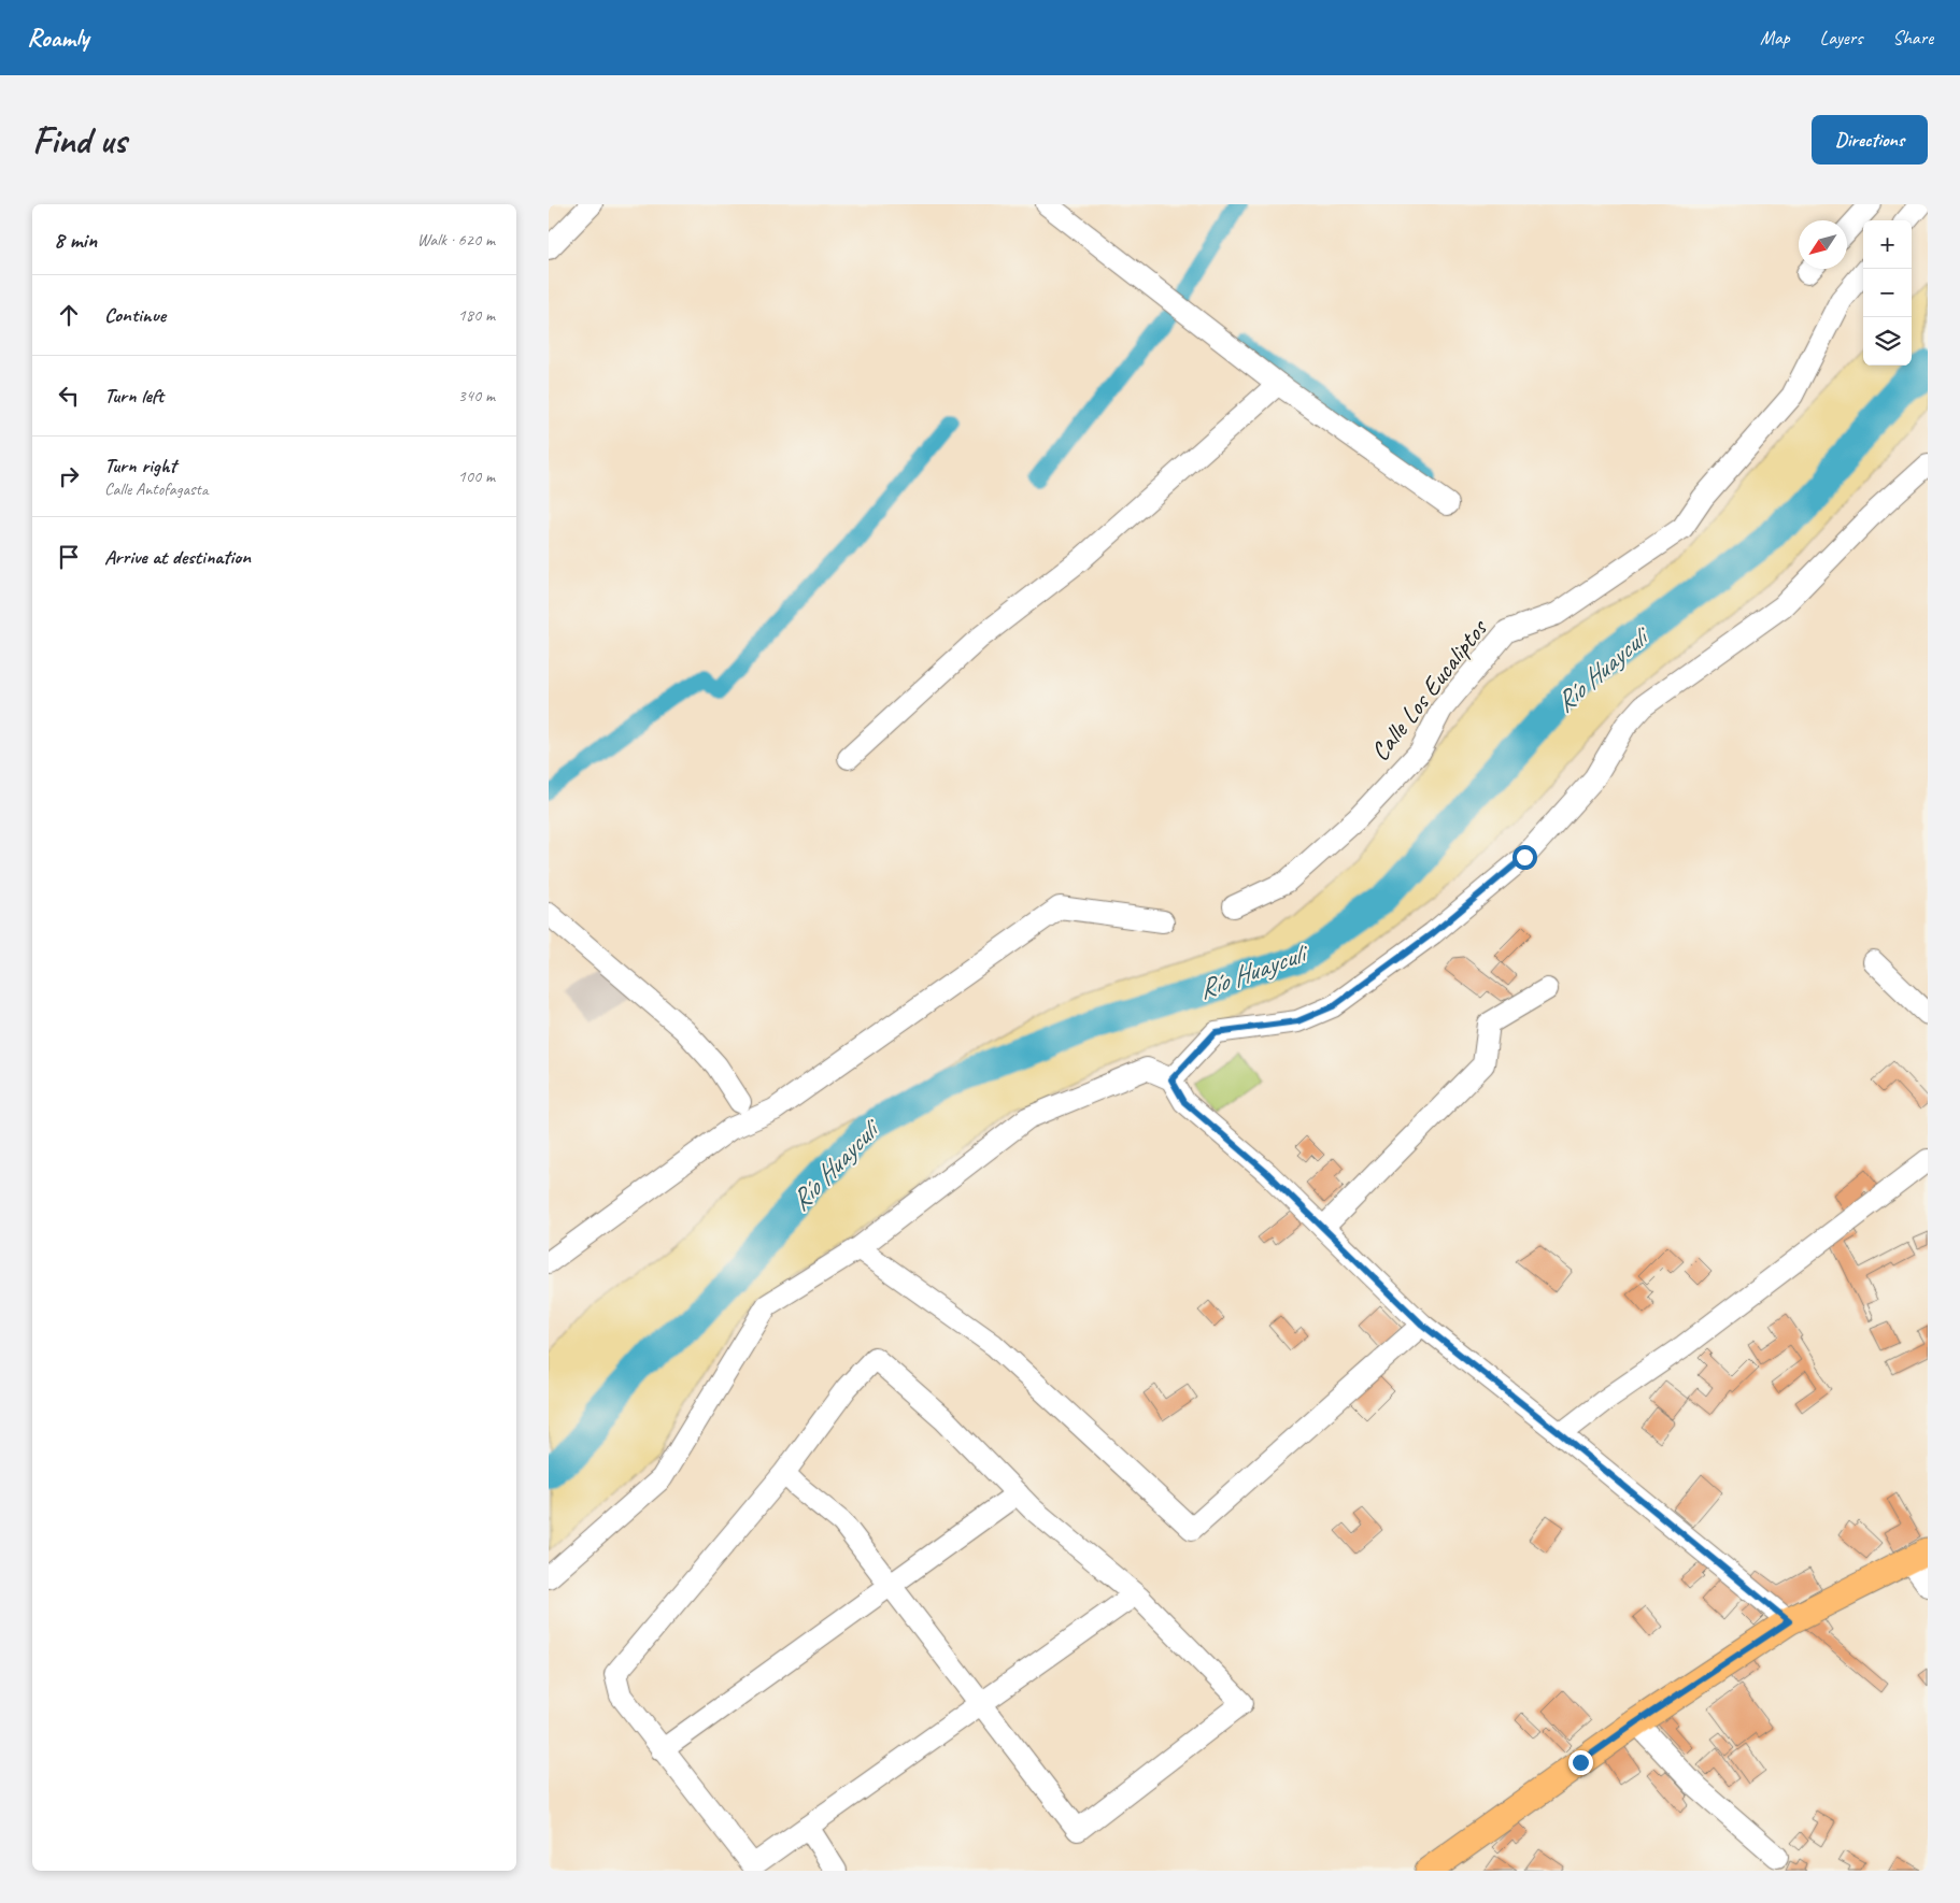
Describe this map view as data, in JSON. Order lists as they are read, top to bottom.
{
  "streets": {
    "street": ["Calle Los Eucaliptos"]
  },
  "water": ["Río Huayculi"],
  "north": "bottom left",
  "page": {
    "header": "Roamly",
    "nav": ["Map", "Layers", "Share"],
    "buttons": "Directions",
    "title": "Find us",
    "heading": ["8 min", "Walk · 620 m"],
    "map_buttons": ["+", "−"],
    "list": [
      ["Continue", "180 m"],
      ["Turn left", "340 m"],
      ["Turn right", "Calle Antofagasta", "100 m"],
      "Arrive at destination"
    ]
  }
}
